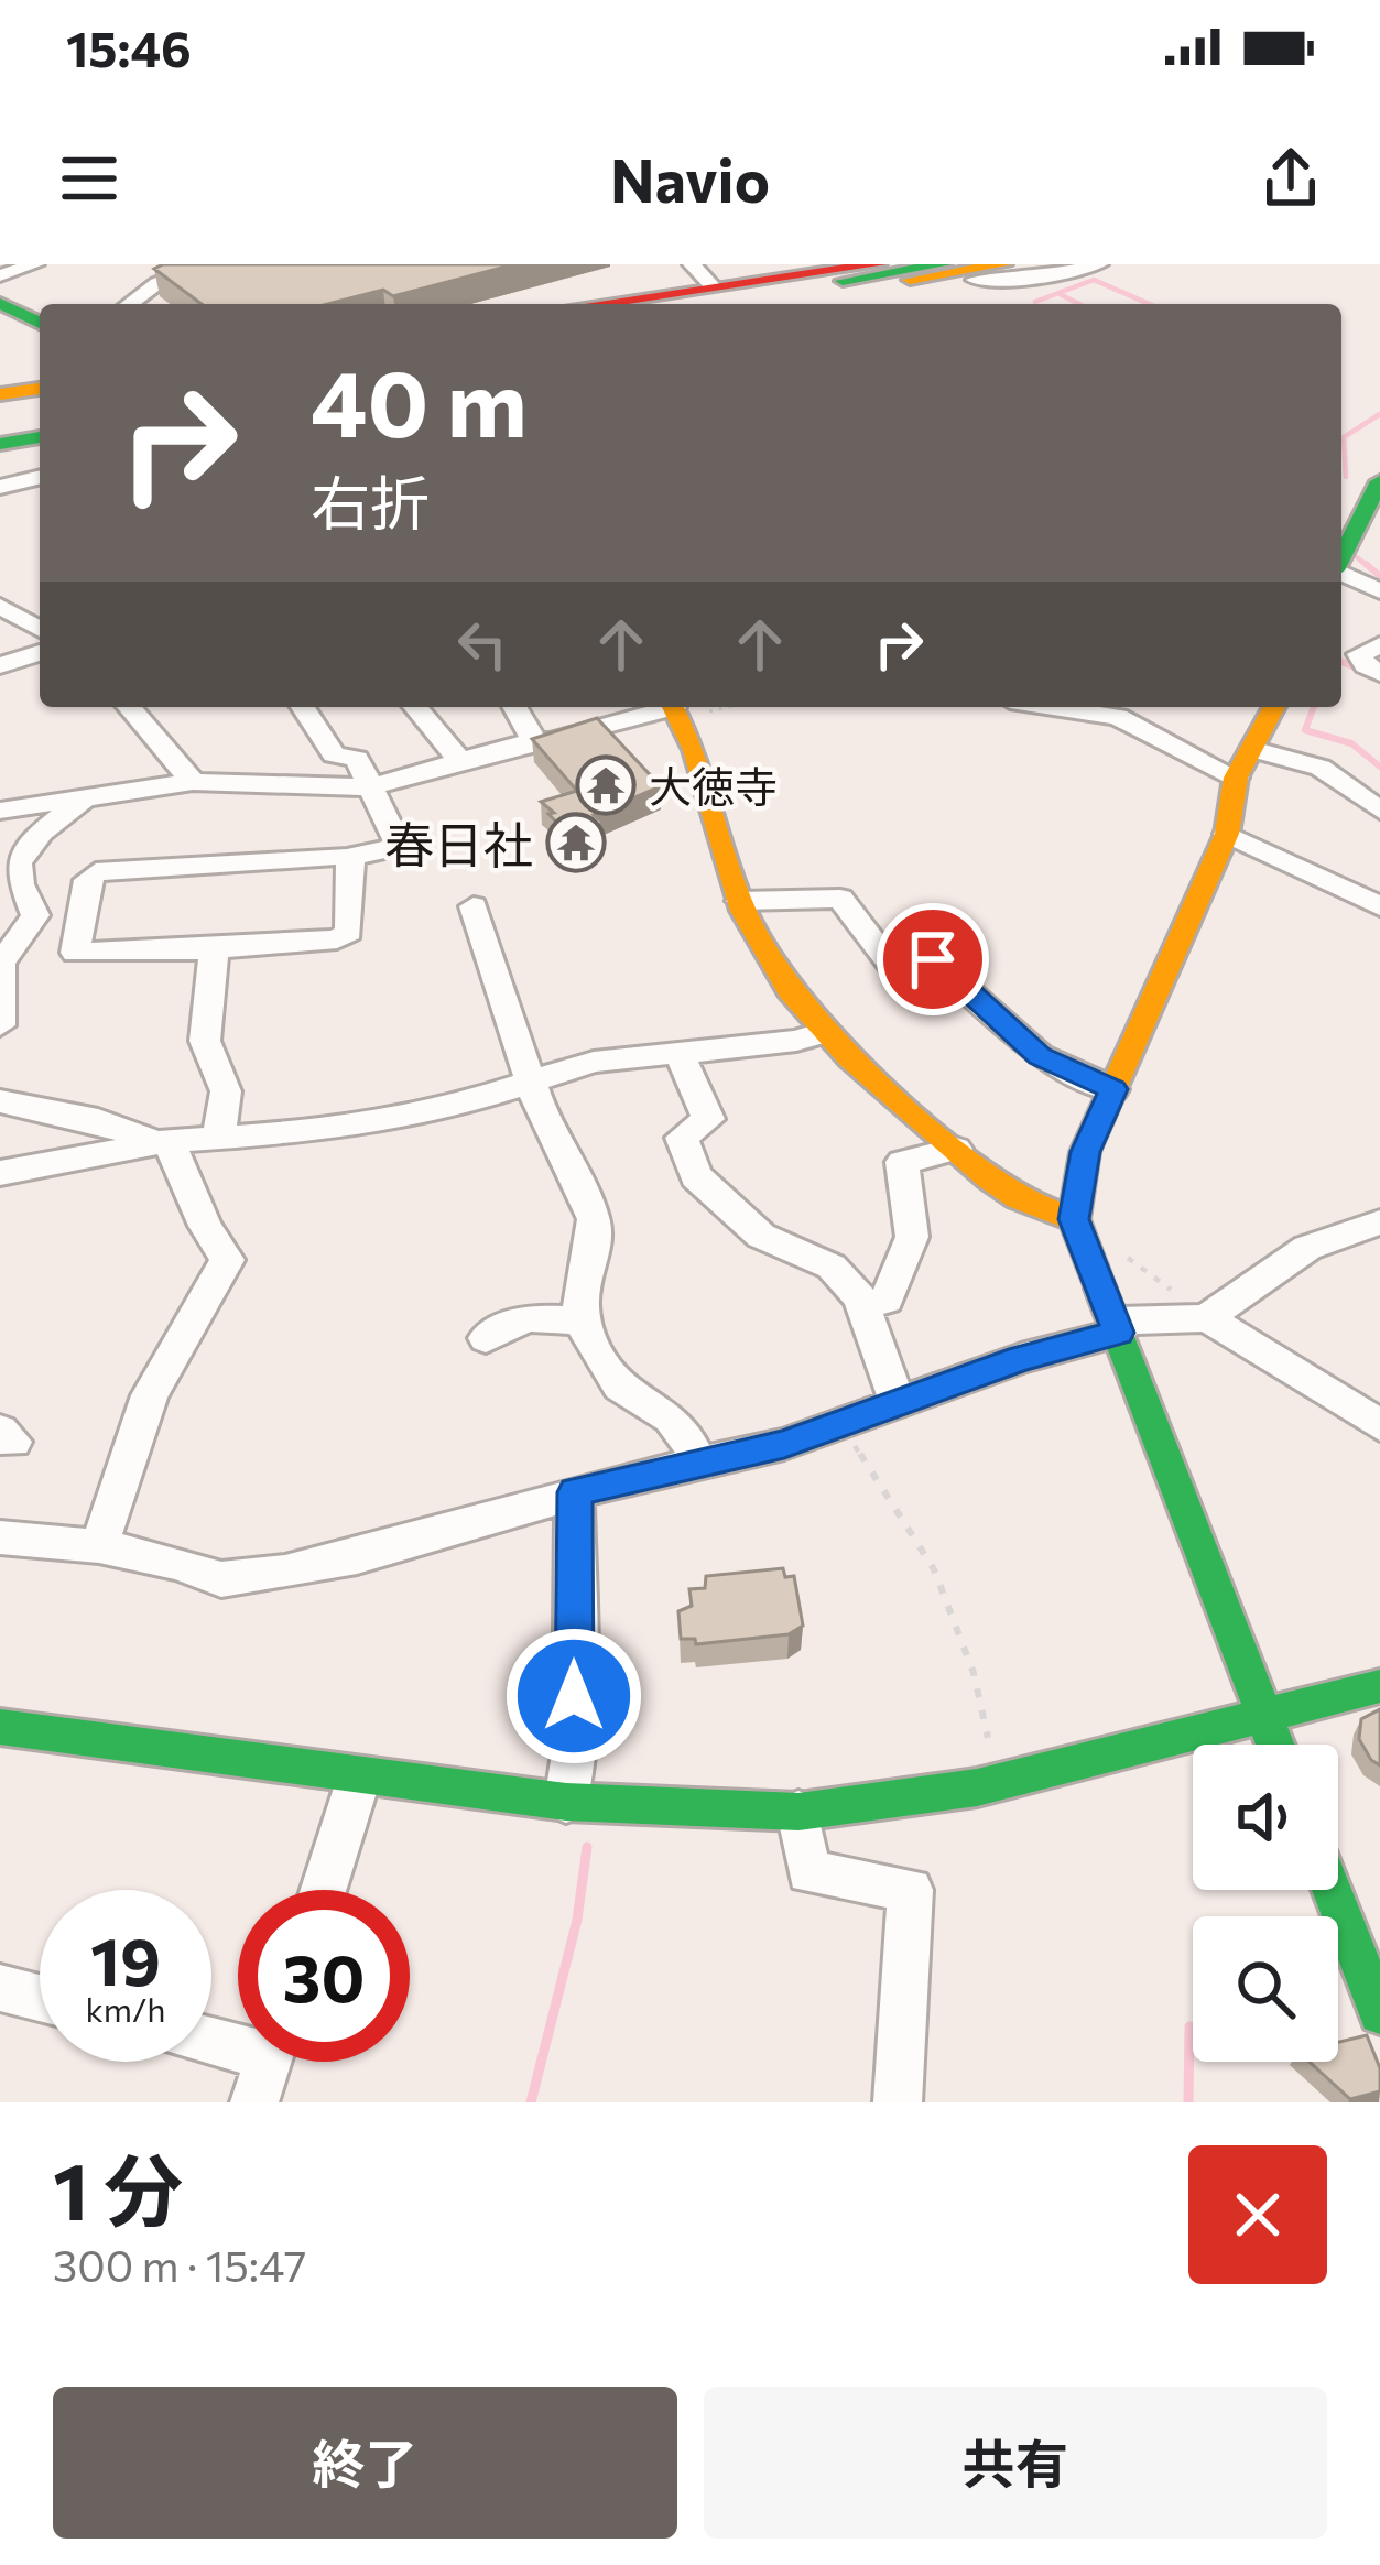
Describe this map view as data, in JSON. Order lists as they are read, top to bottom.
{
  "places": {
    "temple": ["大徳寺", "春日社"]
  },
  "page": {
    "status": "15:46",
    "header": "Navio",
    "turn": ["40 m", "右折"],
    "speed": "19 km/h",
    "limit": "30",
    "heading": ["1 分", "300 m · 15:47"],
    "buttons": ["終了", "共有"]
  }
}
